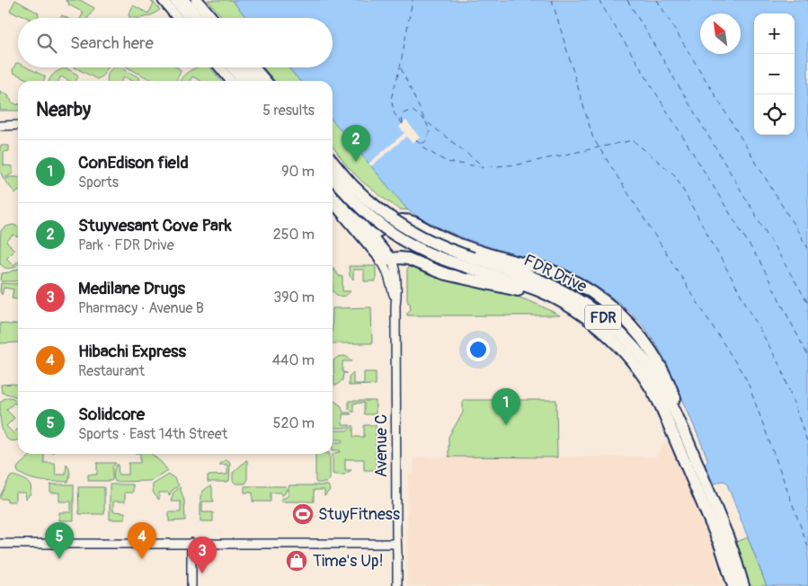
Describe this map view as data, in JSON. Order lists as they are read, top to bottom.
{
  "streets": {
    "highway": ["FDR Drive", "FDR"],
    "main road": ["Avenue C"]
  },
  "places": {
    "sports": ["StuyFitness"],
    "shop": ["Time's Up!"]
  },
  "north": "top left",
  "page": {
    "map_buttons": ["+", "−"],
    "search": "Search here",
    "heading": ["Nearby", "5 results"],
    "pins": [
      "2",
      "1",
      "4",
      "5",
      "3"
    ],
    "list": [
      {
        "mark": "1",
        "name": "ConEdison field",
        "note": "Sports",
        "value": "90 m"
      },
      {
        "mark": "2",
        "name": "Stuyvesant Cove Park",
        "note": "Park · FDR Drive",
        "value": "250 m"
      },
      {
        "mark": "3",
        "name": "Medilane Drugs",
        "note": "Pharmacy · Avenue B",
        "value": "390 m"
      },
      {
        "mark": "4",
        "name": "Hibachi Express",
        "note": "Restaurant",
        "value": "440 m"
      },
      {
        "mark": "5",
        "name": "Solidcore",
        "note": "Sports · East 14th Street",
        "value": "520 m"
      }
    ]
  }
}
